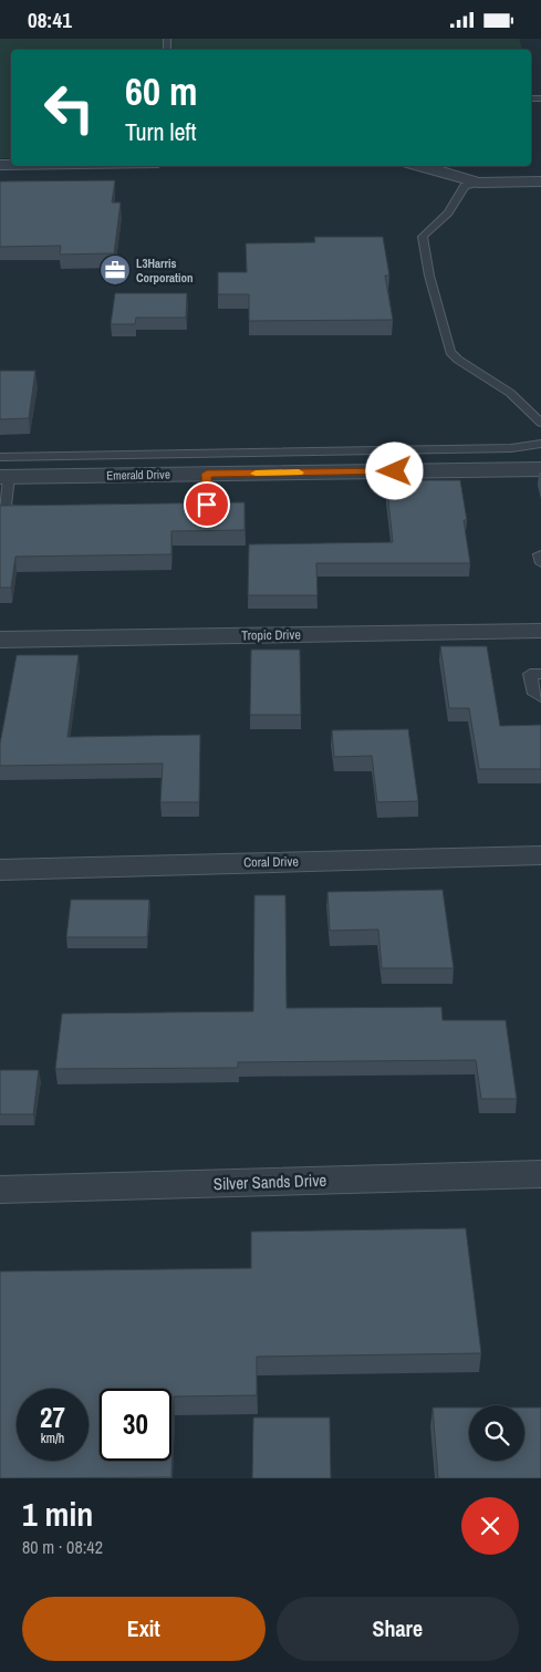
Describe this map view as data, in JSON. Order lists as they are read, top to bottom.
{
  "streets": {
    "street": [
      "Emerald Drive",
      "Tropic Drive",
      "Coral Drive",
      "Silver Sands Drive"
    ]
  },
  "places": {
    "office": ["L3Harris Corporation"]
  },
  "page": {
    "status": "08:41",
    "turn": ["60 m", "Turn left"],
    "speed": "27 km/h",
    "limit": "30",
    "heading": ["1 min", "80 m · 08:42"],
    "buttons": ["Exit", "Share"]
  }
}
